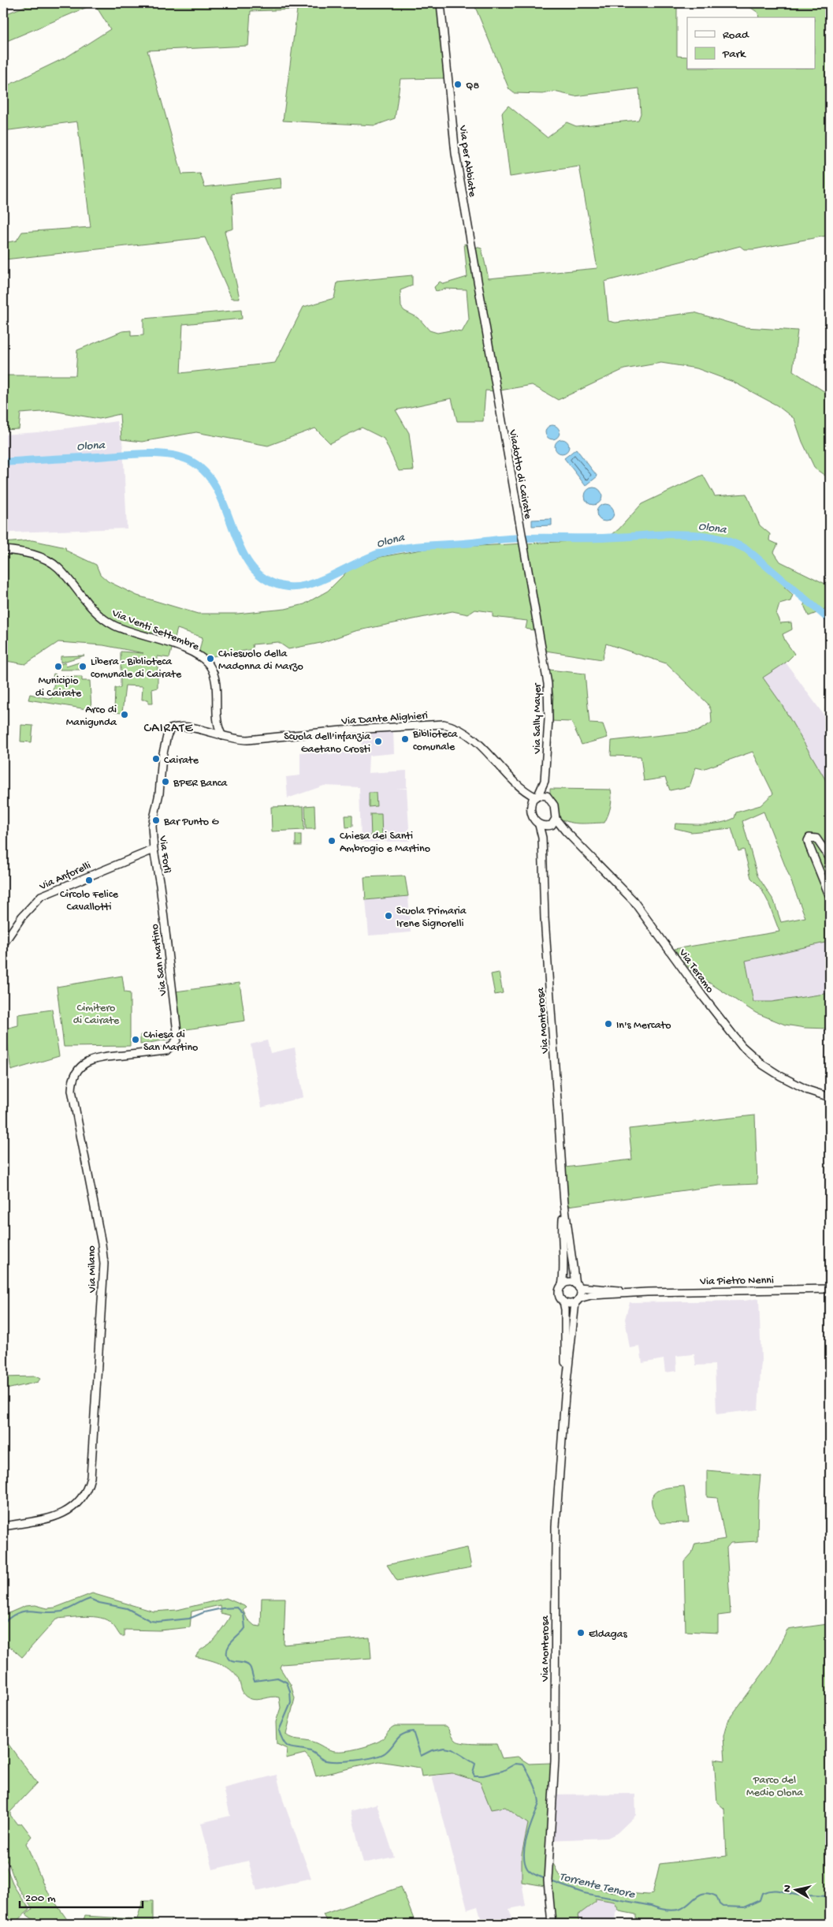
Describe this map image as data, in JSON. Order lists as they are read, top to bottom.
{
  "streets": {
    "main road": [
      "Via per Abbiate",
      "Viadotto di Cairate",
      "Via Venti Settembre",
      "Via Dante Alighieri",
      "Via Sally Mayer",
      "Via Forlì",
      "Via Anforelli",
      "Via San Martino",
      "Via Teramo",
      "Via Monterosa",
      "Via Milano",
      "Via Pietro Nenni"
    ]
  },
  "crossings": [
    ["Via per Abbiate", "Viadotto di Cairate"],
    ["Viadotto di Cairate", "Via Sally Mayer"],
    ["Via Venti Settembre", "Via Dante Alighieri"],
    ["Via Dante Alighieri", "Via Sally Mayer"],
    ["Via Dante Alighieri", "Via Forlì"],
    ["Via Forlì", "Via Anforelli"],
    ["Via Forlì", "Via San Martino"],
    ["Via San Martino", "Via Milano"],
    ["Via Teramo", "Via Monterosa"],
    ["Via Monterosa", "Via Pietro Nenni"]
  ],
  "districts": ["CAIRATE"],
  "water": ["Olona", "Torrente Tenore"],
  "parks": ["Cimitero di Cairate", "Parco del Medio Olona"],
  "places": [
    "Q8",
    "Chiesuolo della Madonna di Marzo",
    "Municipio di Cairate",
    "Libera - Biblioteca comunale di Cairate",
    "Arco di Manigunda",
    "Biblioteca comunale",
    "Scuola dell'infanzia Gaetano Crosti",
    "Cairate",
    "BPER Banca",
    "Bar Punto G",
    "Chiesa dei Santi Ambrogio e Martino",
    "Circolo Felice Cavallotti",
    "Scuola Primaria Irene Signorelli",
    "In's Mercato",
    "Chiesa di San Martino",
    "Eldagas"
  ],
  "legend": ["Road", "Park"],
  "scale_bar": "200 m",
  "north": "left"
}
